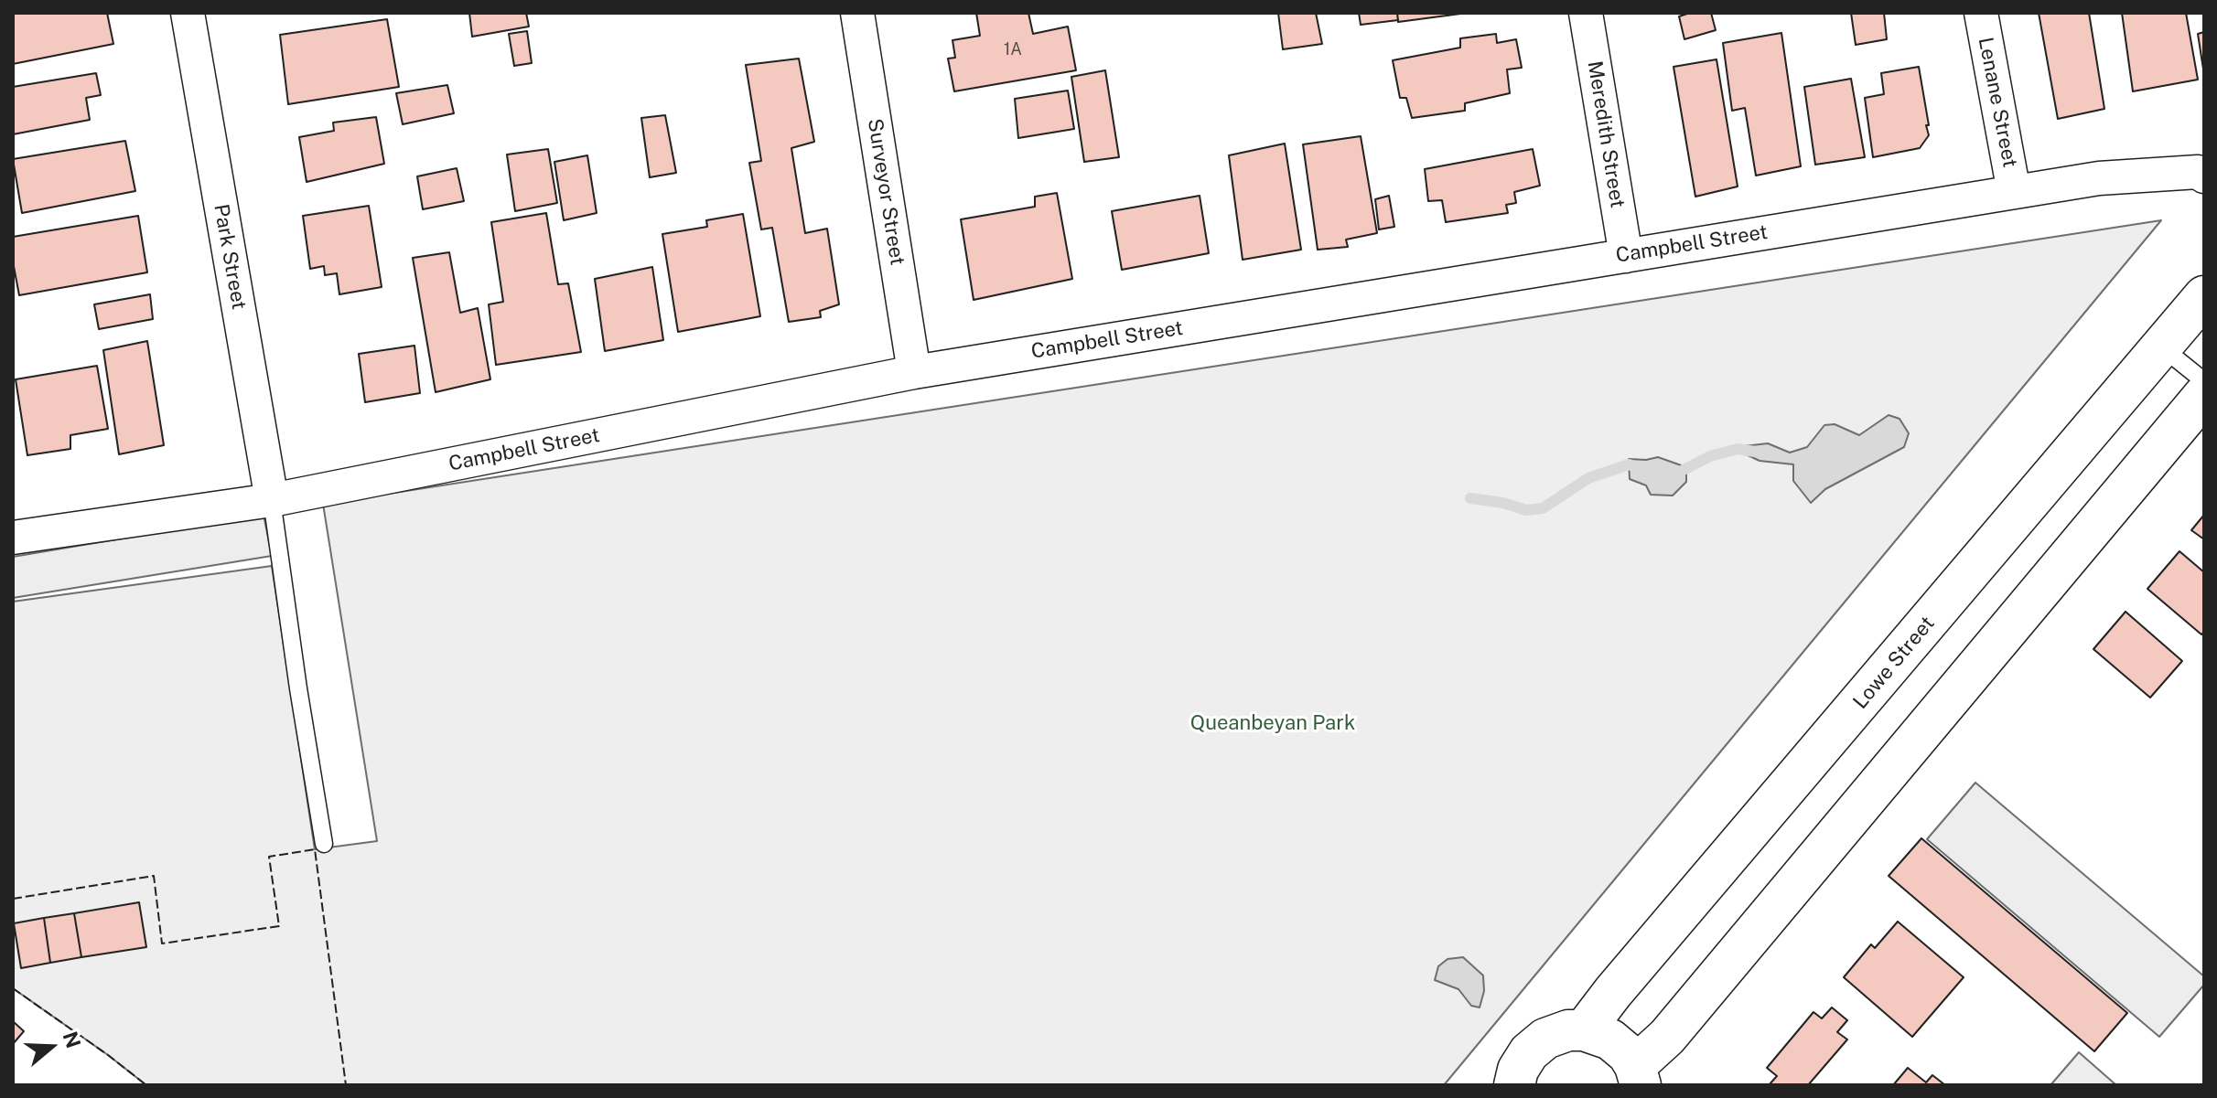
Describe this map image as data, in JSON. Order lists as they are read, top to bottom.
{
  "streets": {
    "street": [
      "Lenane Street",
      "Meredith Street",
      "Surveyor Street",
      "Campbell Street",
      "Park Street",
      "Lowe Street"
    ]
  },
  "crossings": [
    ["Lenane Street", "Campbell Street"],
    ["Meredith Street", "Campbell Street"],
    ["Surveyor Street", "Campbell Street"],
    ["Campbell Street", "Park Street"]
  ],
  "parks": ["Queanbeyan Park"],
  "house_numbers": ["1A"],
  "north": "right"
}
